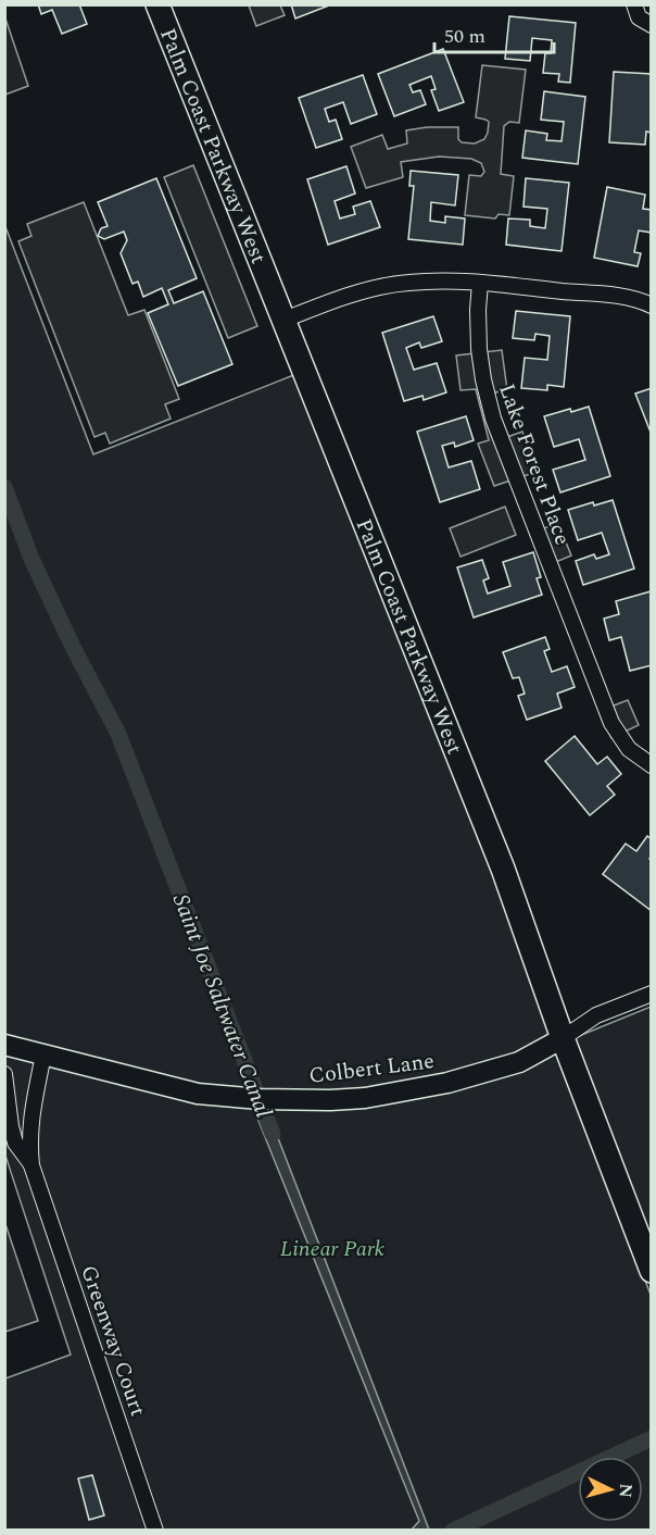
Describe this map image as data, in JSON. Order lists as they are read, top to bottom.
{
  "streets": {
    "main road": ["Palm Coast Parkway West"],
    "street": ["Lake Forest Place", "Colbert Lane", "Greenway Court"]
  },
  "crossings": [
    ["Palm Coast Parkway West", "Colbert Lane"]
  ],
  "water": ["Saint Joe Saltwater Canal"],
  "parks": ["Linear Park"],
  "scale_bar": "50 m",
  "north": "right"
}
